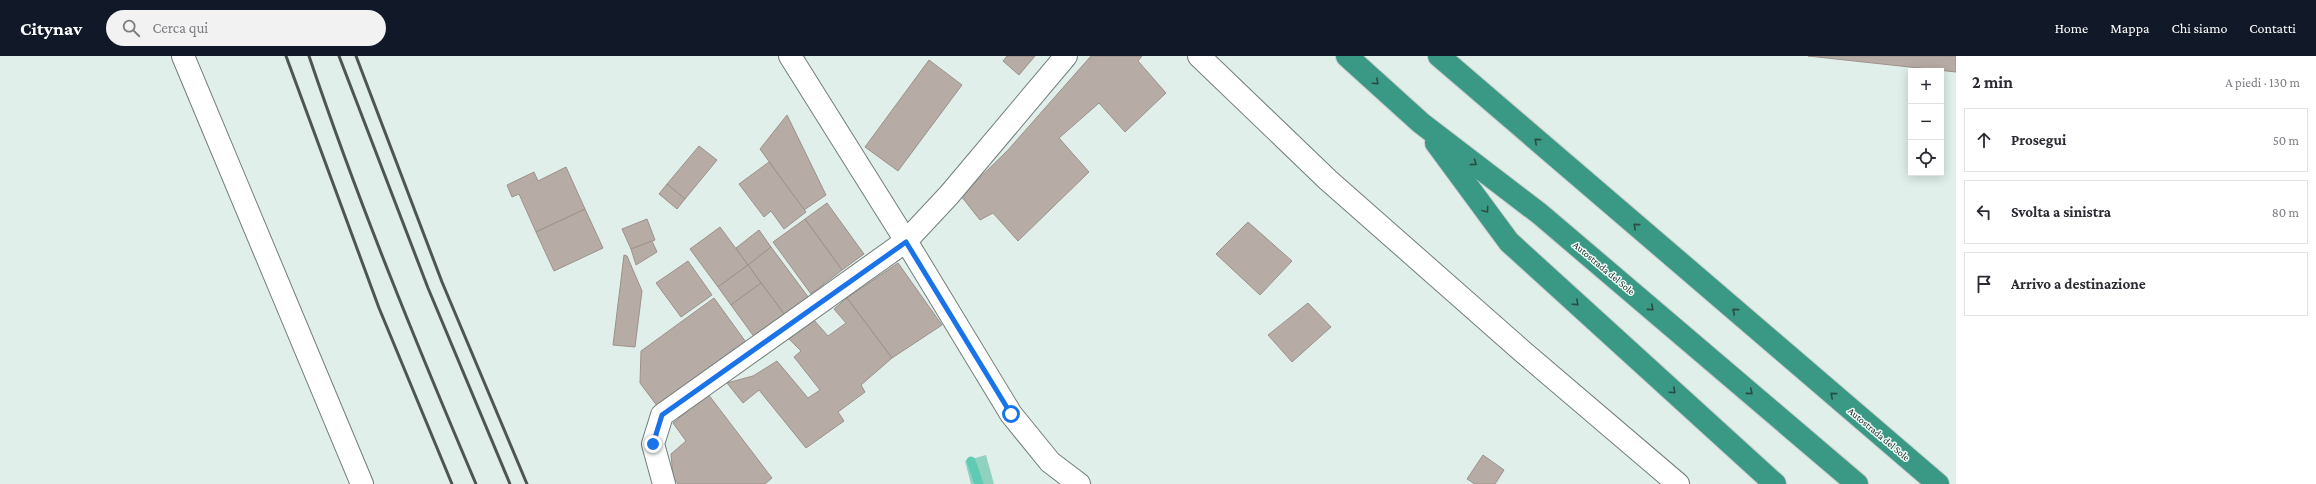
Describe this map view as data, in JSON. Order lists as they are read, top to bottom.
{
  "streets": {
    "highway": ["Autostrada del Sole"]
  },
  "page": {
    "header": "Citynav",
    "search": "Cerca qui",
    "nav": [
      "Home",
      "Mappa",
      "Chi siamo",
      "Contatti"
    ],
    "heading": ["2 min", "A piedi · 130 m"],
    "map_buttons": ["+", "−"],
    "list": [
      ["Prosegui", "50 m"],
      ["Svolta a sinistra", "80 m"],
      "Arrivo a destinazione"
    ]
  }
}
